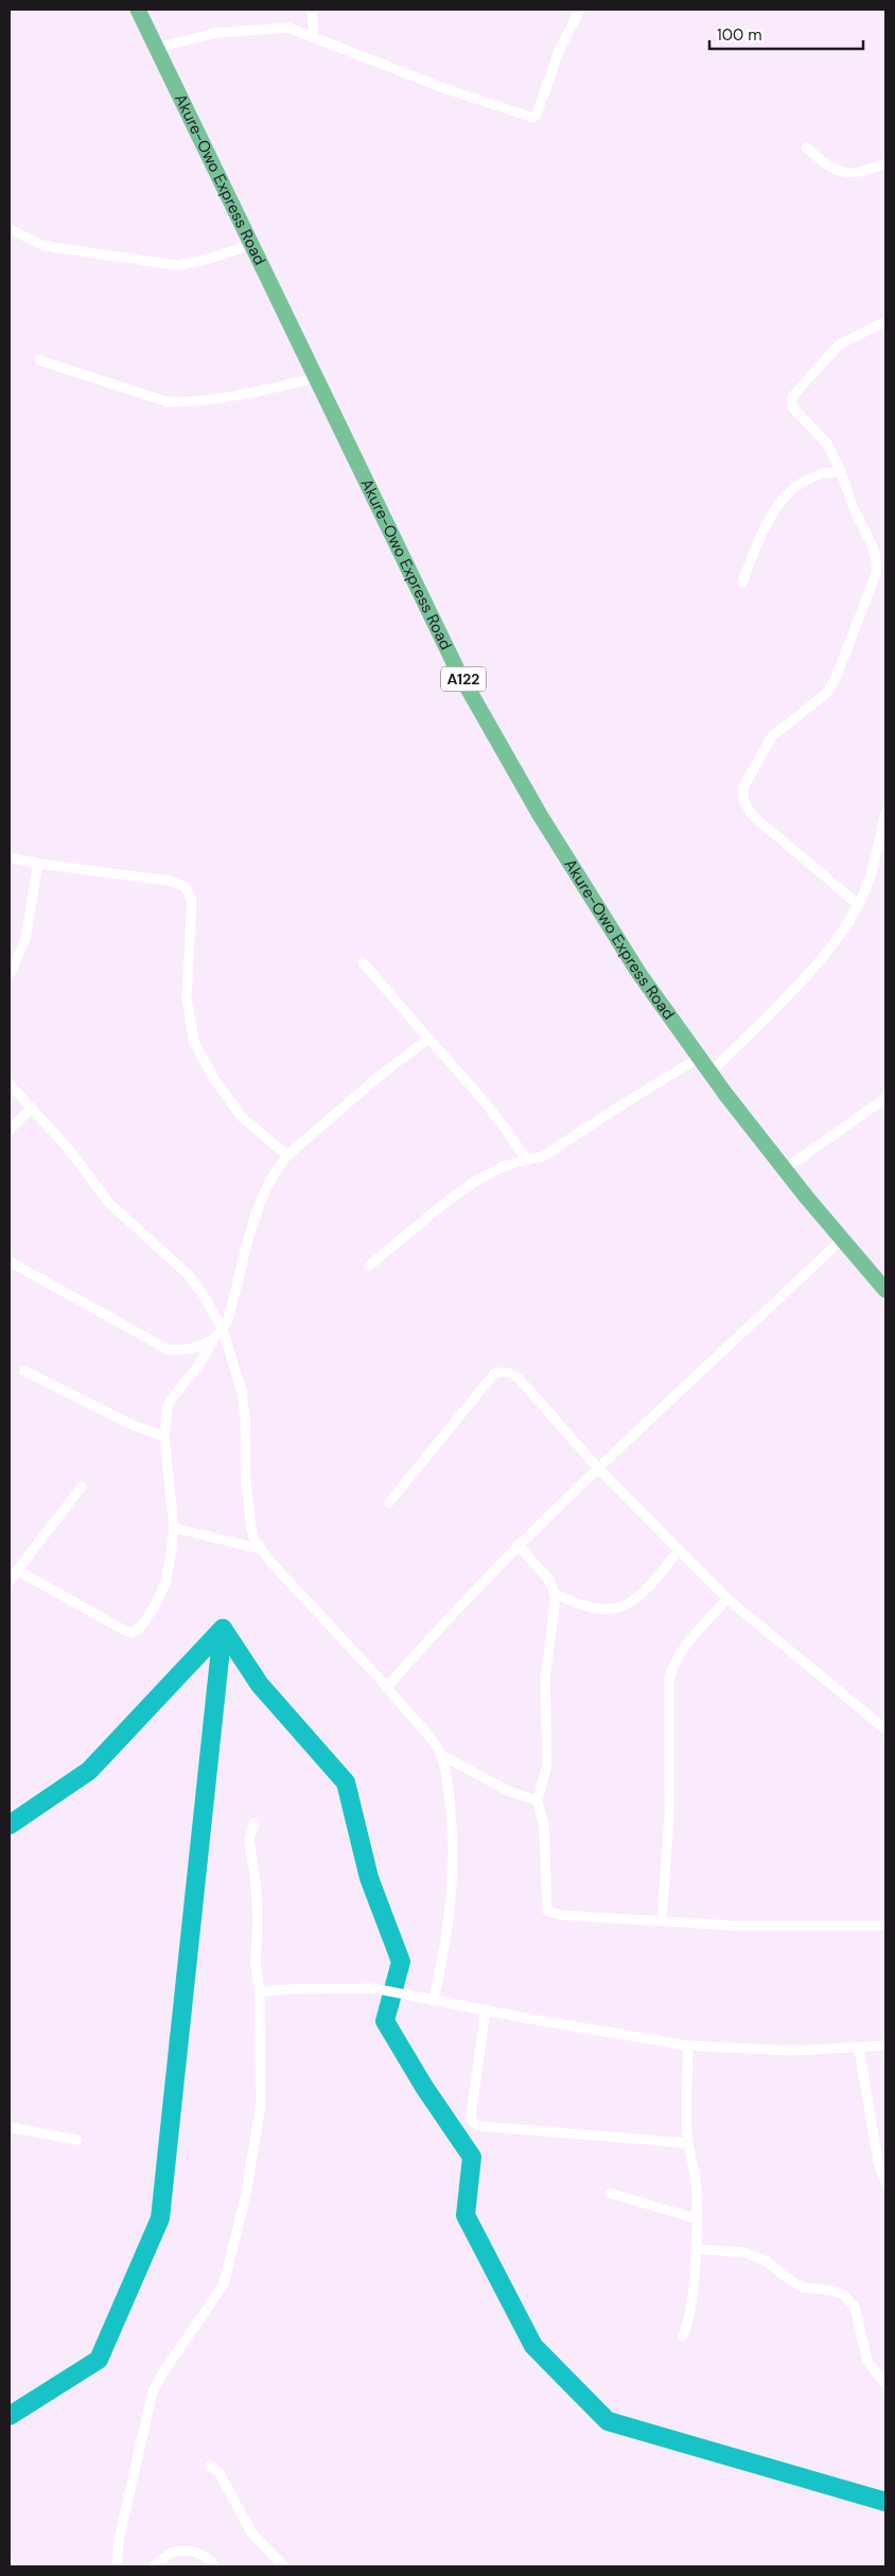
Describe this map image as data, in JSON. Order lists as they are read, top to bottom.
{
  "streets": {
    "highway": ["Akure-Owo Express Road", "A122"]
  },
  "scale_bar": "100 m"
}
